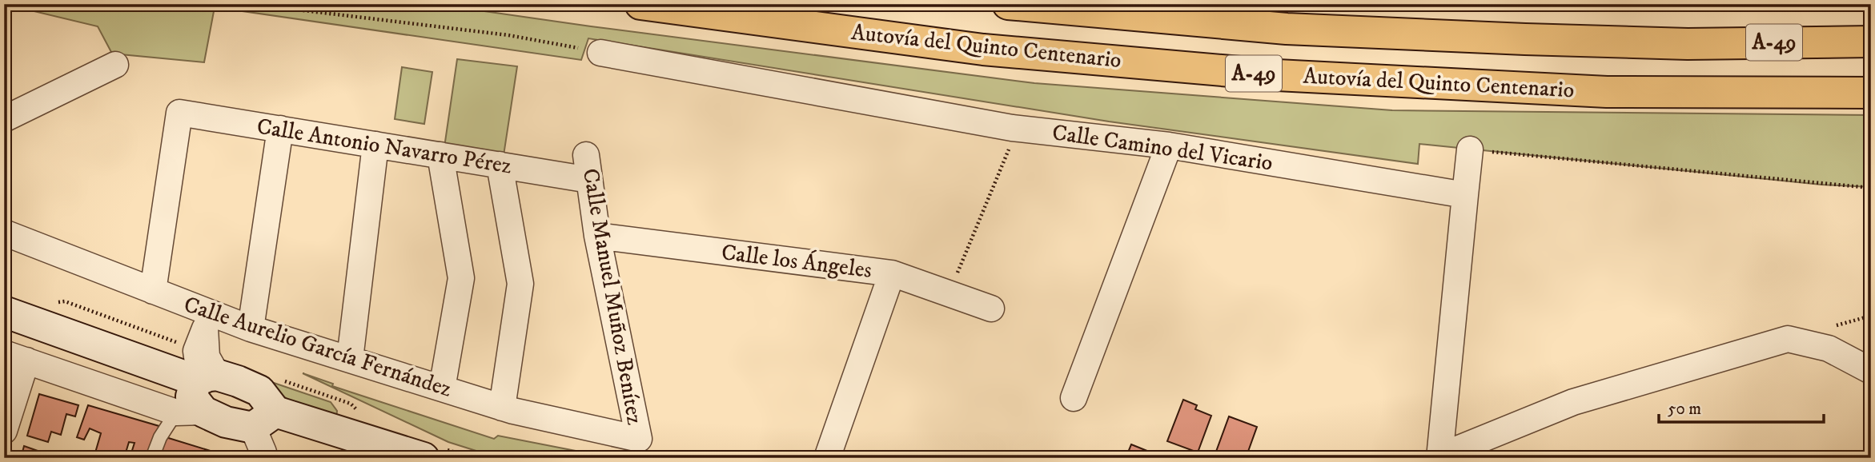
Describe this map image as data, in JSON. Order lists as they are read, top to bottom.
{
  "streets": {
    "highway": ["A-49", "Autovía del Quinto Centenario"],
    "street": [
      "Calle Antonio Navarro Pérez",
      "Calle Camino del Vicario",
      "Calle los Ángeles",
      "Calle Manuel Muñoz Benítez",
      "Calle Aurelio García Fernández"
    ]
  },
  "crossings": [
    ["Calle Antonio Navarro Pérez", "Calle Manuel Muñoz Benítez"],
    ["Calle Antonio Navarro Pérez", "Calle Aurelio García Fernández"],
    ["Calle los Ángeles", "Calle Manuel Muñoz Benítez"],
    ["Calle Manuel Muñoz Benítez", "Calle Aurelio García Fernández"]
  ],
  "scale_bar": "50 m"
}
